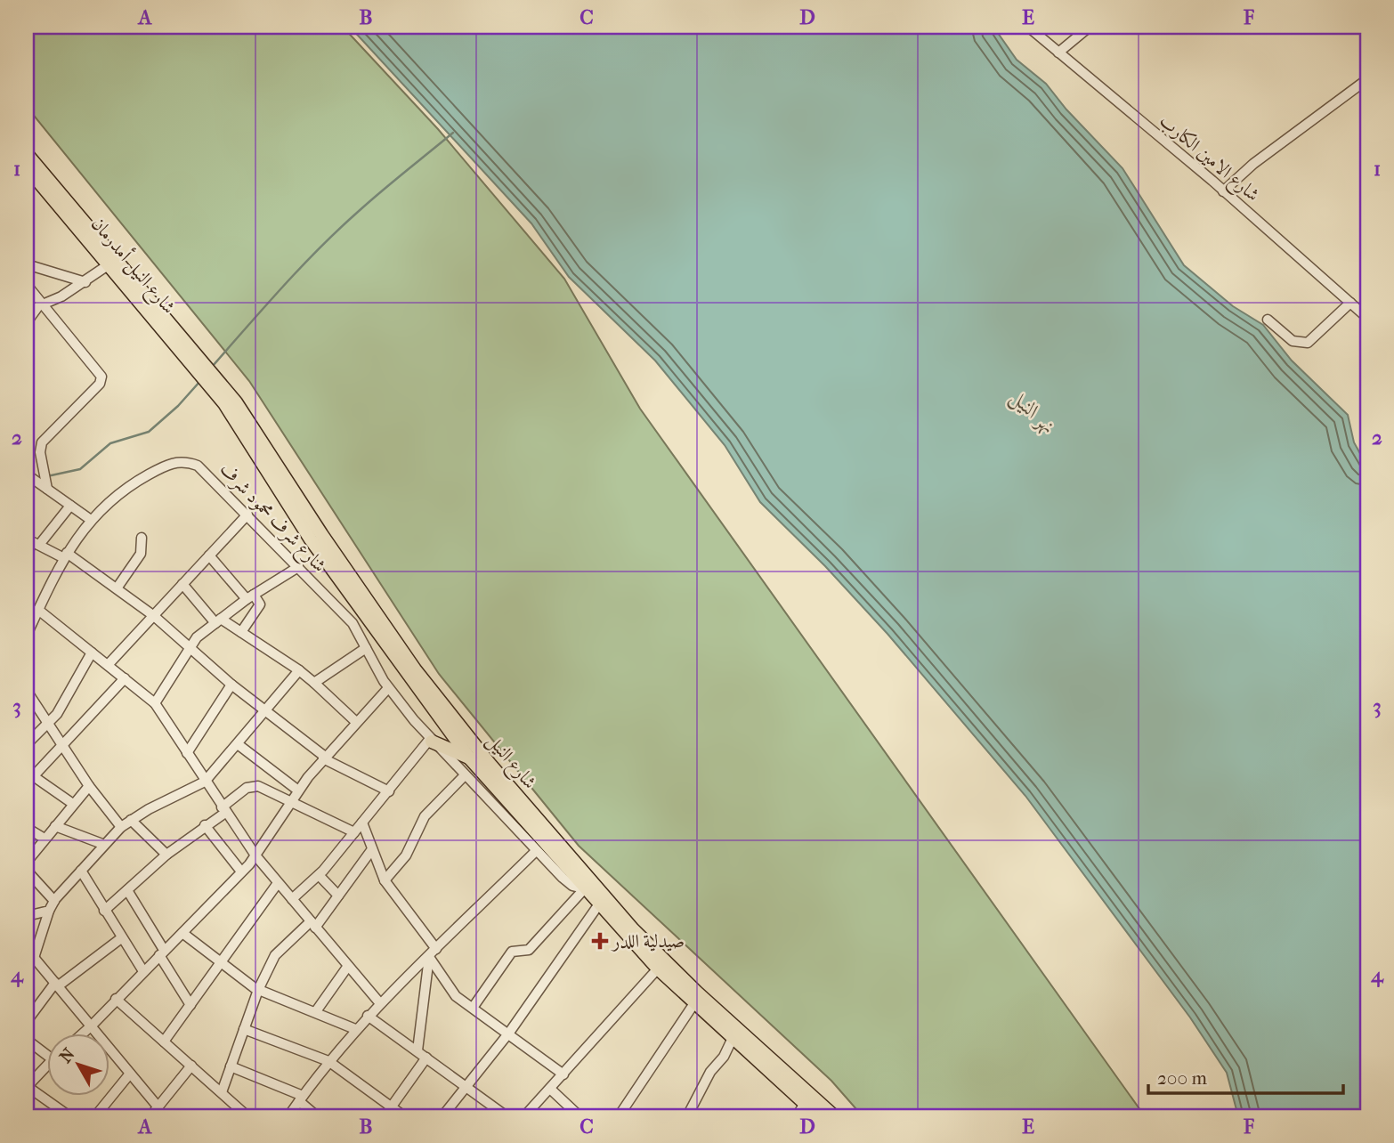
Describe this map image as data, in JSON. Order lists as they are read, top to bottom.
{
  "streets": {
    "main road": ["شارع النيل أمدرمان", "شارع النيل"],
    "street": ["شارع الامين الكارب", "شارع شرف محمود شرف"]
  },
  "crossings": [
    ["شارع النيل أمدرمان", "شارع النيل"],
    ["شارع شرف محمود شرف", "شارع النيل"]
  ],
  "water": ["نهر النيل"],
  "places": {
    "health": ["صيدلية اللدر"]
  },
  "scale_bar": "200 m",
  "north": "top left",
  "grid": {
    "columns": [
      "A",
      "B",
      "C",
      "D",
      "E",
      "F"
    ],
    "rows": [
      "1",
      "2",
      "3",
      "4"
    ]
  }
}
